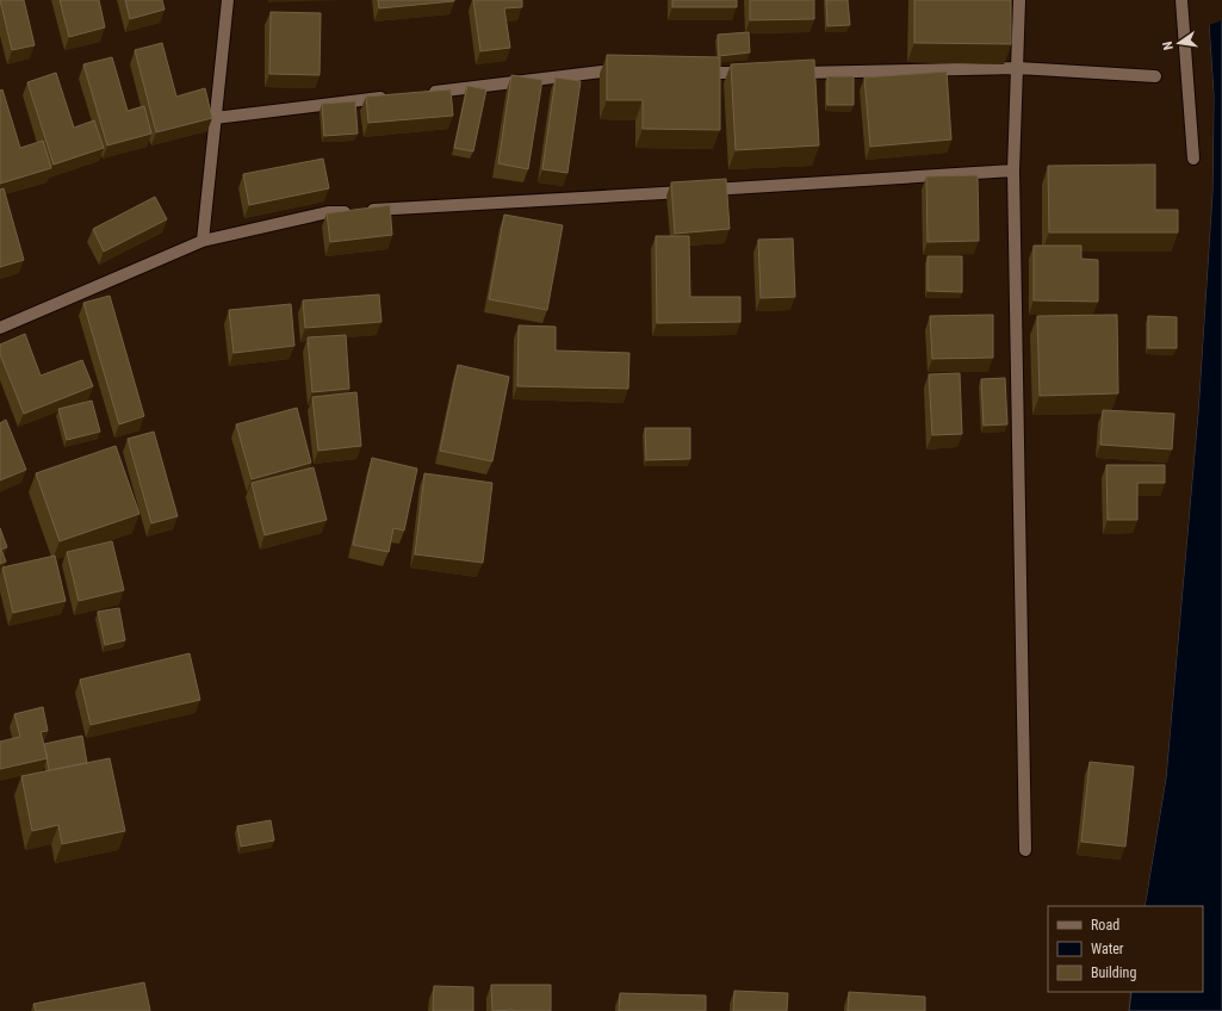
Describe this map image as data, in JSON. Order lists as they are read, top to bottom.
{
  "legend": ["Road", "Water", "Building"],
  "north": "left"
}
